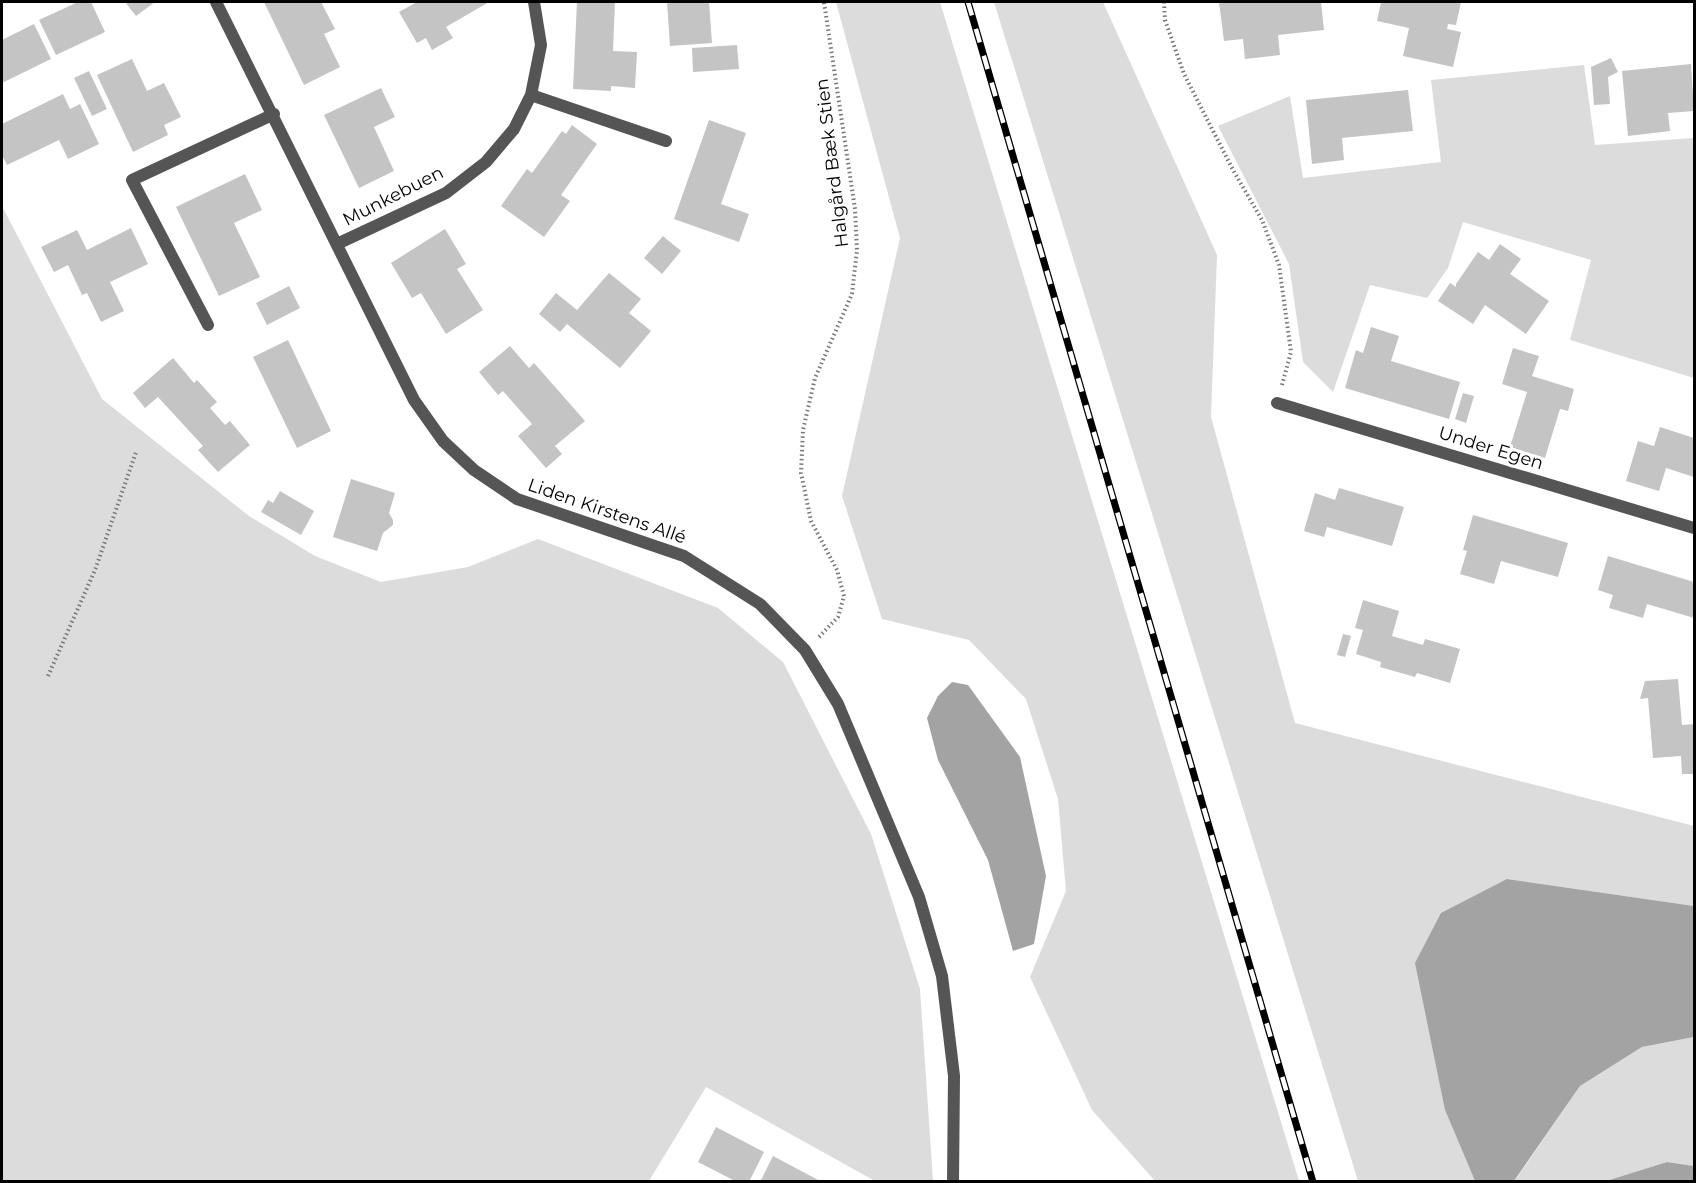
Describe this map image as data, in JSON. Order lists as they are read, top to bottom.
{
  "streets": {
    "street": ["Munkebuen", "Under Egen", "Liden Kirstens Allé"],
    "path": ["Halgård Bæk Stien"]
  },
  "crossings": [
    ["Halgård Bæk Stien", "Liden Kirstens Allé"],
    ["Munkebuen", "Liden Kirstens Allé"]
  ]
}
